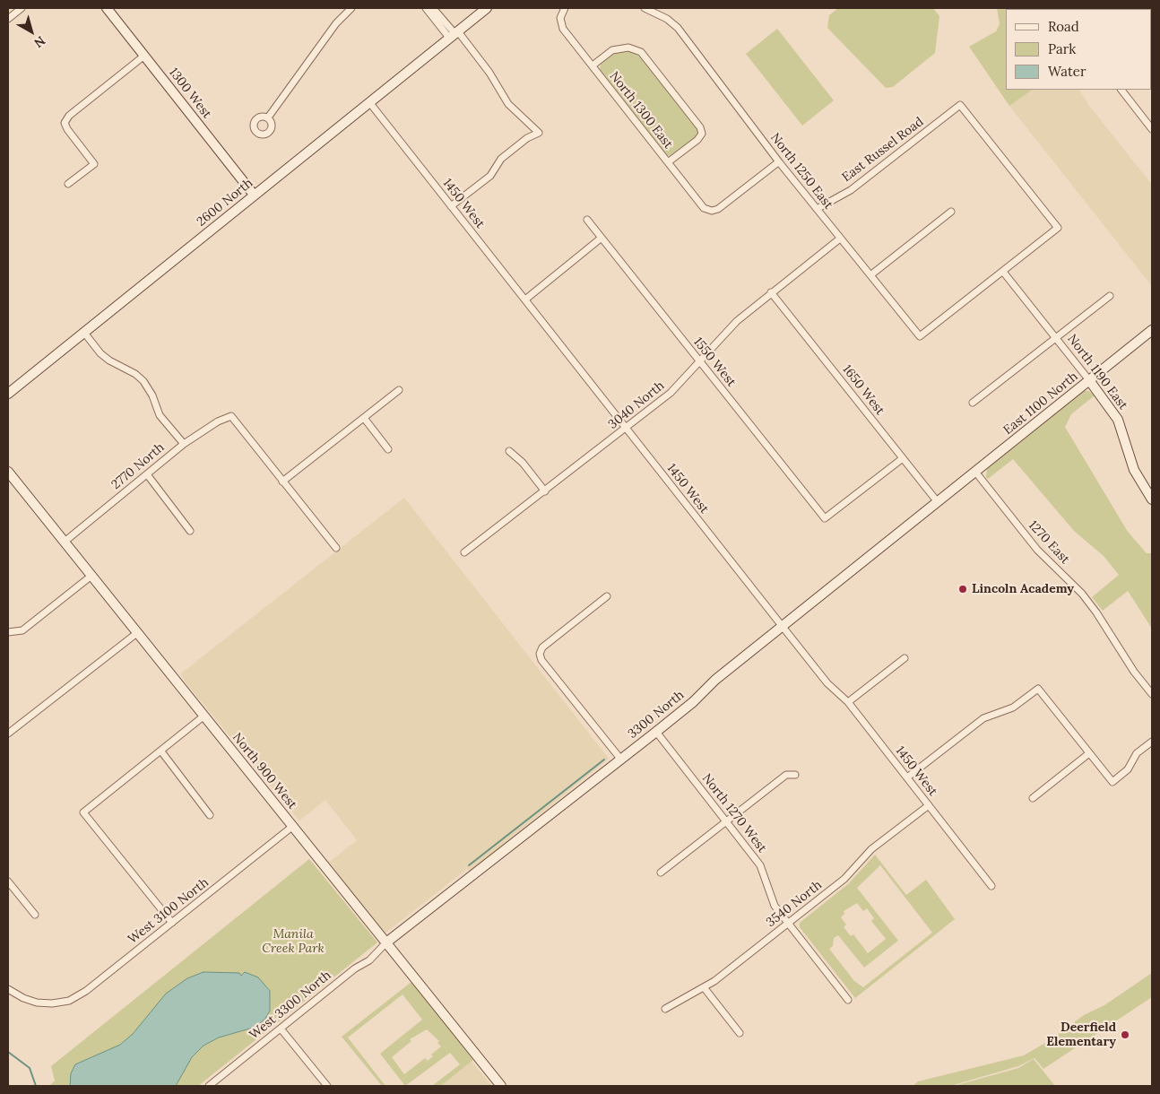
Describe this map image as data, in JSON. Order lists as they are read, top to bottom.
{
  "streets": {
    "street": [
      "1300 West",
      "North 1300 East",
      "East Russel Road",
      "North 1250 East",
      "2600 North",
      "1450 West",
      "1550 West",
      "North 1190 East",
      "1650 West",
      "East 1100 North",
      "3040 North",
      "2770 North",
      "1270 East",
      "3300 North",
      "North 900 West",
      "North 1270 West",
      "3540 North",
      "West 3100 North",
      "West 3300 North"
    ]
  },
  "crossings": [
    ["1300 West", "2600 North"],
    ["North 1300 East", "North 1250 East"],
    ["East Russel Road", "North 1250 East"],
    ["East Russel Road", "North 1190 East"],
    ["North 1250 East", "North 1190 East"],
    ["North 1250 East", "3040 North"],
    ["2600 North", "1450 West"],
    ["1450 West", "3040 North"],
    ["1450 West", "3300 North"],
    ["1450 West", "3540 North"],
    ["1550 West", "1650 West"],
    ["1550 West", "3040 North"],
    ["North 1190 East", "East 1100 North"],
    ["1650 West", "East 1100 North"],
    ["1650 West", "3040 North"],
    ["1650 West", "3300 North"],
    ["East 1100 North", "1270 East"],
    ["East 1100 North", "3300 North"],
    ["2770 North", "North 900 West"],
    ["3300 North", "North 900 West"],
    ["3300 North", "North 1270 West"],
    ["3300 North", "West 3300 North"],
    ["North 900 West", "West 3100 North"],
    ["North 900 West", "West 3300 North"],
    ["North 1270 West", "3540 North"]
  ],
  "parks": ["Manila Creek Park"],
  "places": ["Lincoln Academy", "Deerfield Elementary"],
  "legend": ["Road", "Park", "Water"],
  "north": "bottom right"
}
